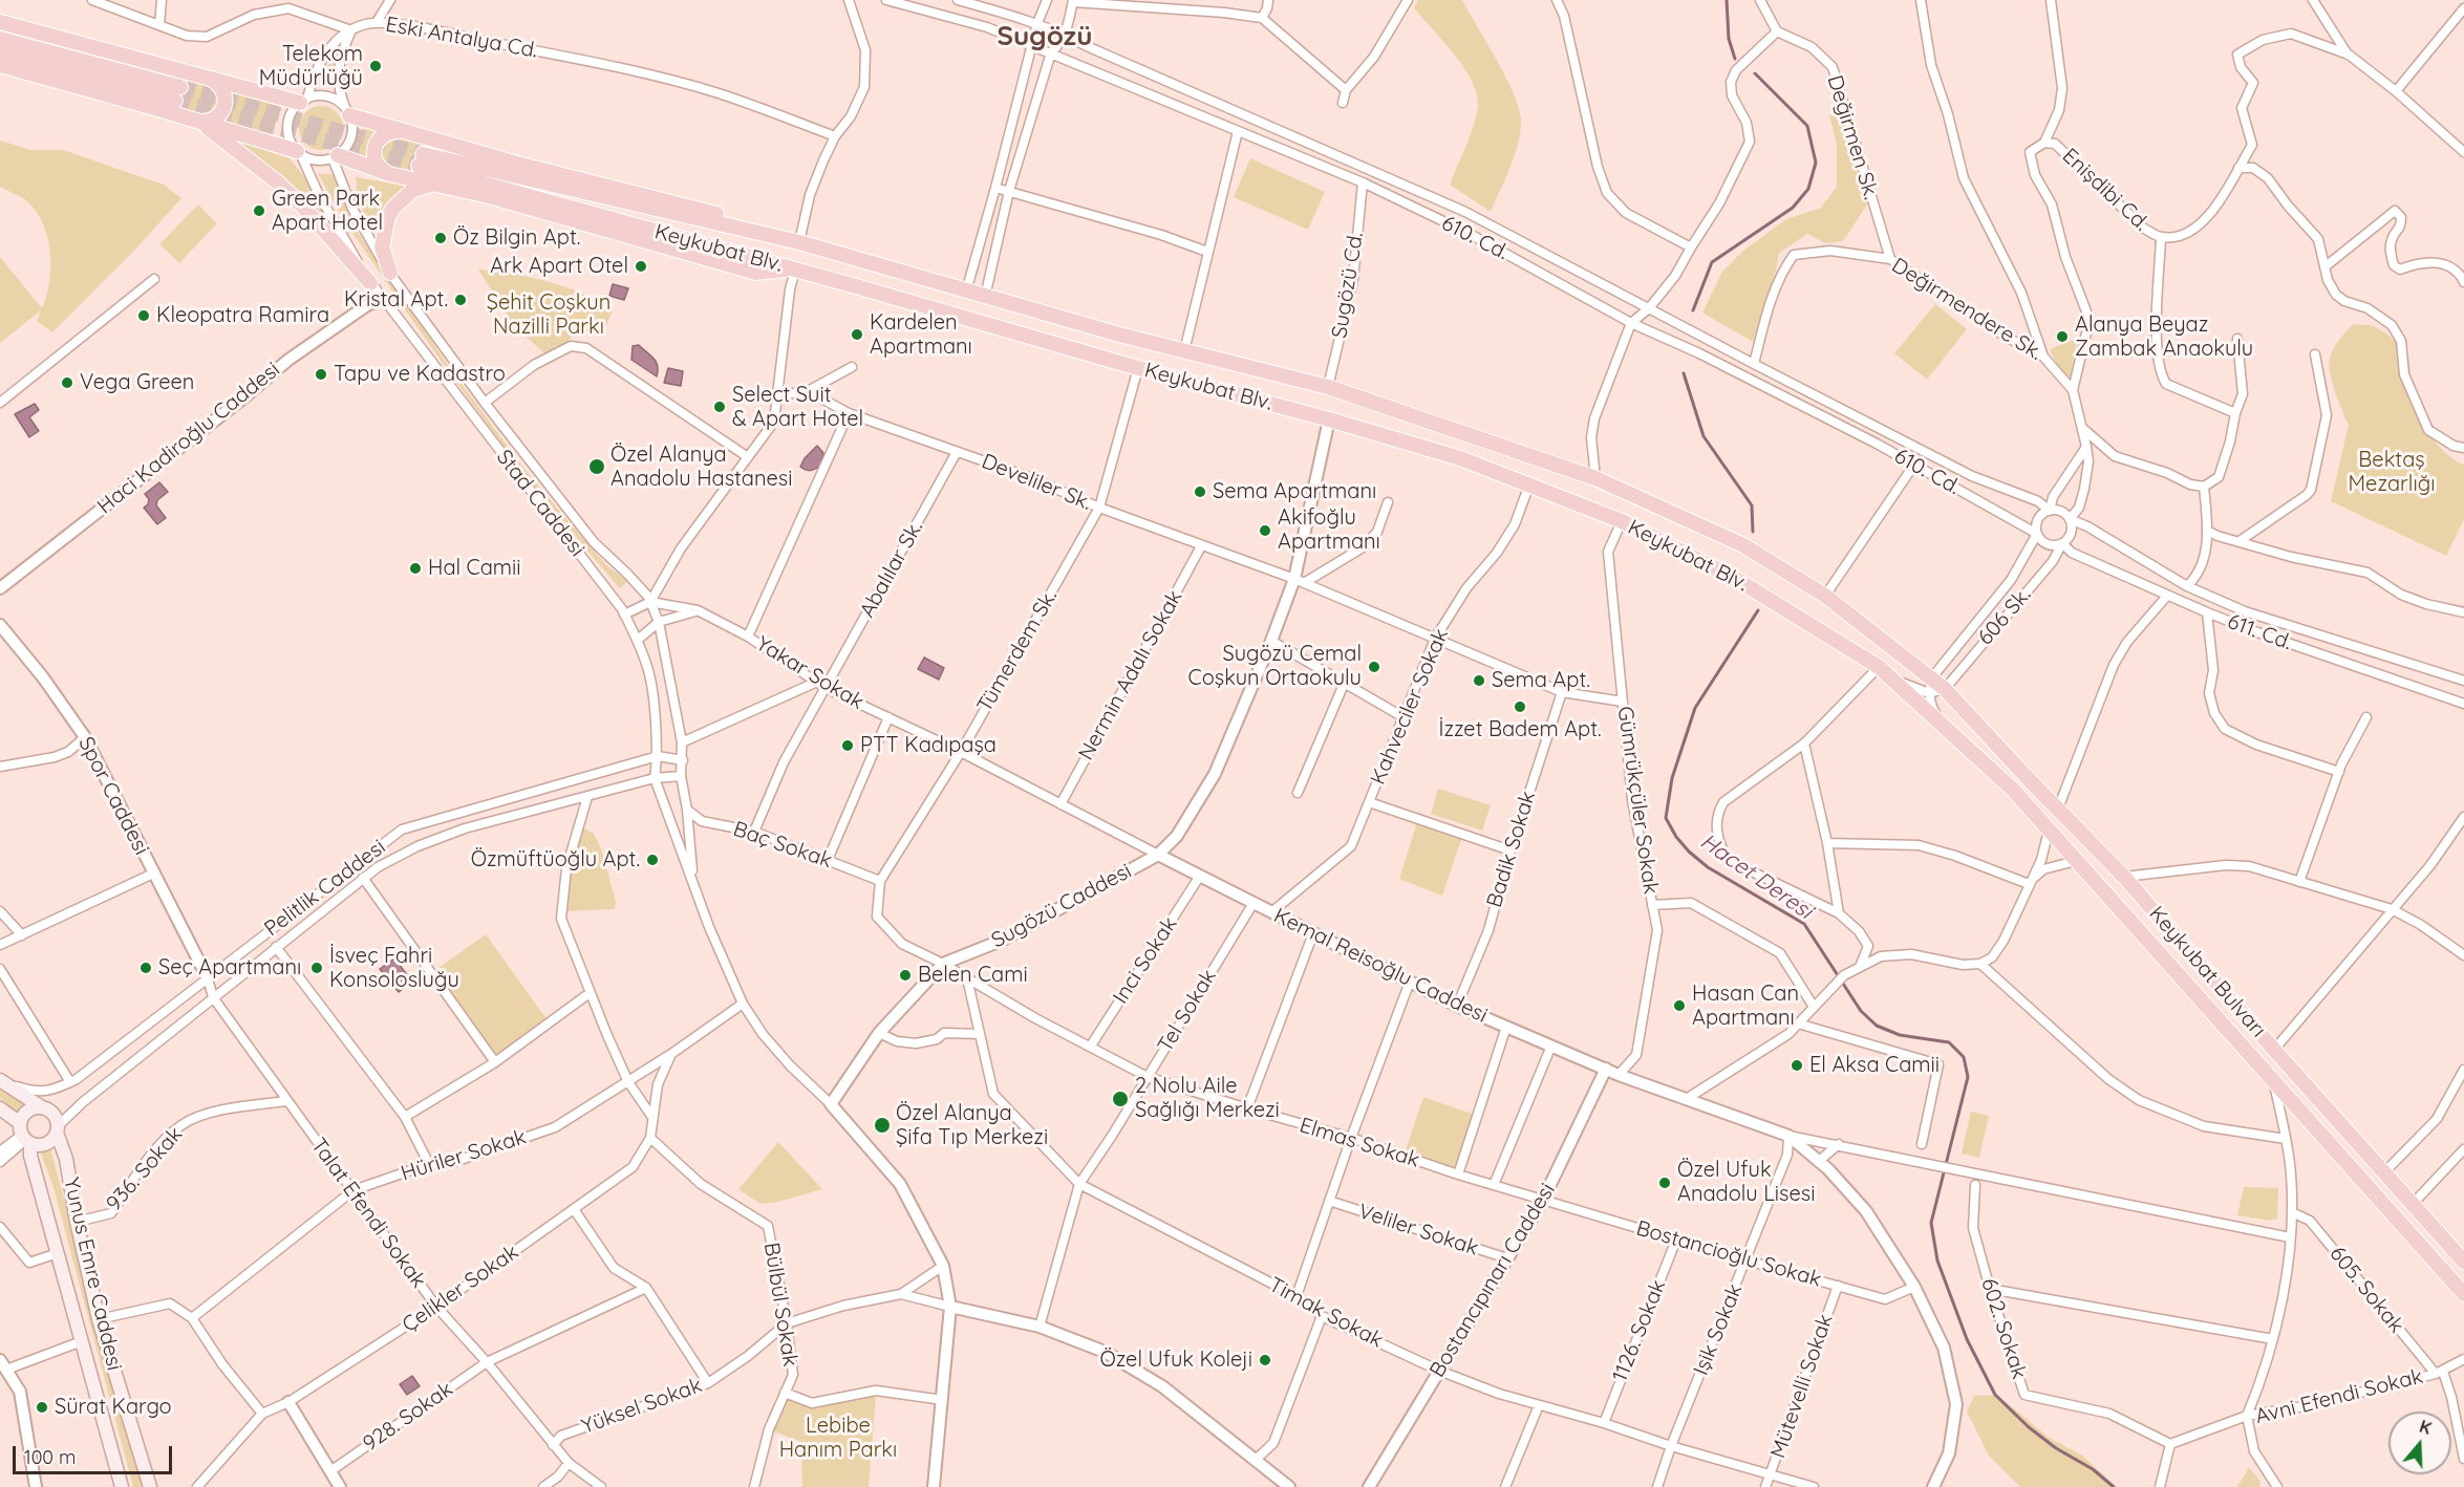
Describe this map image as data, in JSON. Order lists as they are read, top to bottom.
{
  "streets": {
    "highway": ["Keykubat Blv.", "Keykubat Bulvarı"],
    "main road": ["Yunus Emre Caddesi"],
    "street": [
      "Eski Antalya Cd.",
      "Değirmen Sk.",
      "Enişdibi Cd.",
      "610. Cd.",
      "Sugözü Cd.",
      "Değirmendere Sk.",
      "Haci Kadiroğlu Caddesi",
      "Develiler Sk.",
      "Stad Caddesi",
      "Abalılar Sk.",
      "606 Sk.",
      "611. Cd.",
      "Tümerdem Sk.",
      "Yakar Sokak",
      "Nermin Adalı Sokak",
      "Kahveciler Sokak",
      "Spor Caddesi",
      "Gümrükçüler Sokak",
      "Baç Sokak",
      "Badik Sokak",
      "Pelitlik Caddesi",
      "Sugözü Caddesi",
      "Inci Sokak",
      "Kemal Reisoğlu Caddesi",
      "Tel Sokak",
      "Elmas Sokak",
      "Hüriler Sokak",
      "936. Sokak",
      "Talat Efendi Sokak",
      "Veliler Sokak",
      "Bostancioğlu Sokak",
      "Bostancıpınarı Caddesi",
      "Çelikler Sokak",
      "605. Sokak",
      "Bülbül Sokak",
      "Timak Sokak",
      "602. Sokak",
      "Işik Sokak",
      "1126. Sokak",
      "Mütevelli Sokak",
      "Avni Efendi Sokak",
      "Yüksel Sokak",
      "928. Sokak"
    ]
  },
  "crossings": [
    ["Değirmen Sk.", "Değirmendere Sk."],
    ["Enişdibi Cd.", "Değirmendere Sk."],
    ["610. Cd.", "Sugözü Cd."],
    ["610. Cd.", "Değirmendere Sk."],
    ["610. Cd.", "606 Sk."],
    ["610. Cd.", "611. Cd."],
    ["Keykubat Blv.", "Sugözü Cd."],
    ["Keykubat Blv.", "606 Sk."],
    ["Keykubat Blv.", "Tümerdem Sk."],
    ["Keykubat Blv.", "Kahveciler Sokak"],
    ["Keykubat Blv.", "Gümrükçüler Sokak"],
    ["Keykubat Blv.", "Sugözü Caddesi"],
    ["Keykubat Blv.", "Keykubat Bulvarı"],
    ["Değirmendere Sk.", "606 Sk."],
    ["Değirmendere Sk.", "611. Cd."],
    ["Haci Kadiroğlu Caddesi", "Stad Caddesi"],
    ["Develiler Sk.", "Abalılar Sk."],
    ["Develiler Sk.", "Tümerdem Sk."],
    ["Develiler Sk.", "Nermin Adalı Sokak"],
    ["Develiler Sk.", "Kahveciler Sokak"],
    ["Develiler Sk.", "Gümrükçüler Sokak"],
    ["Develiler Sk.", "Badik Sokak"],
    ["Develiler Sk.", "Sugözü Caddesi"],
    ["Stad Caddesi", "Yakar Sokak"],
    ["Stad Caddesi", "Baç Sokak"],
    ["Stad Caddesi", "Pelitlik Caddesi"],
    ["Stad Caddesi", "Sugözü Caddesi"],
    ["Stad Caddesi", "Hüriler Sokak"],
    ["Abalılar Sk.", "Yakar Sokak"],
    ["Abalılar Sk.", "Baç Sokak"],
    ["606 Sk.", "611. Cd."],
    ["606 Sk.", "Keykubat Bulvarı"],
    ["Tümerdem Sk.", "Yakar Sokak"],
    ["Tümerdem Sk.", "Baç Sokak"],
    ["Yakar Sokak", "Nermin Adalı Sokak"],
    ["Yakar Sokak", "Sugözü Caddesi"],
    ["Yakar Sokak", "Kemal Reisoğlu Caddesi"],
    ["Kahveciler Sokak", "Kemal Reisoğlu Caddesi"],
    ["Spor Caddesi", "Pelitlik Caddesi"],
    ["Spor Caddesi", "Talat Efendi Sokak"],
    ["Gümrükçüler Sokak", "Kemal Reisoğlu Caddesi"],
    ["Badik Sokak", "Kemal Reisoğlu Caddesi"],
    ["Pelitlik Caddesi", "Talat Efendi Sokak"],
    ["Pelitlik Caddesi", "Yunus Emre Caddesi"],
    ["Sugözü Caddesi", "Kemal Reisoğlu Caddesi"],
    ["Sugözü Caddesi", "Elmas Sokak"],
    ["Inci Sokak", "Kemal Reisoğlu Caddesi"],
    ["Inci Sokak", "Elmas Sokak"],
    ["Kemal Reisoğlu Caddesi", "Tel Sokak"],
    ["Kemal Reisoğlu Caddesi", "Bostancıpınarı Caddesi"],
    ["Kemal Reisoğlu Caddesi", "Işik Sokak"],
    ["Tel Sokak", "Elmas Sokak"],
    ["Tel Sokak", "Timak Sokak"],
    ["Elmas Sokak", "Bostancioğlu Sokak"],
    ["Elmas Sokak", "Bostancıpınarı Caddesi"],
    ["Elmas Sokak", "Timak Sokak"],
    ["Hüriler Sokak", "Talat Efendi Sokak"],
    ["Hüriler Sokak", "Çelikler Sokak"],
    ["936. Sokak", "Talat Efendi Sokak"],
    ["936. Sokak", "Yunus Emre Caddesi"],
    ["Talat Efendi Sokak", "Çelikler Sokak"],
    ["Talat Efendi Sokak", "Yüksel Sokak"],
    ["Talat Efendi Sokak", "928. Sokak"],
    ["Veliler Sokak", "Bostancıpınarı Caddesi"],
    ["Bostancioğlu Sokak", "Bostancıpınarı Caddesi"],
    ["Bostancioğlu Sokak", "Işik Sokak"],
    ["Bostancioğlu Sokak", "1126. Sokak"],
    ["Bostancioğlu Sokak", "Mütevelli Sokak"],
    ["Bostancıpınarı Caddesi", "Timak Sokak"],
    ["Çelikler Sokak", "Bülbül Sokak"],
    ["605. Sokak", "Avni Efendi Sokak"],
    ["Bülbül Sokak", "Yüksel Sokak"],
    ["Timak Sokak", "Işik Sokak"],
    ["Timak Sokak", "1126. Sokak"],
    ["Timak Sokak", "Mütevelli Sokak"]
  ],
  "districts": ["Sugözü"],
  "water": ["Hacet Deresi"],
  "parks": ["Şehit Coşkun Nazilli Parkı", "Bektaş Mezarlığı", "Lebibe Hanım Parkı"],
  "places": [
    "Telekom Müdürlüğü",
    "Green Park Apart Hotel",
    "Öz Bilgin Apt.",
    "Ark Apart Otel",
    "Kristal Apt.",
    "Kleopatra Ramira",
    "Kardelen Apartmanı",
    "Alanya Beyaz Zambak Anaokulu",
    "Tapu ve Kadastro",
    "Vega Green",
    "Select Suit & Apart Hotel",
    "Özel Alanya Anadolu Hastanesi",
    "Sema Apartmanı",
    "Akifoğlu Apartmanı",
    "Hal Camii",
    "Sugözü Cemal Coşkun Ortaokulu",
    "Sema Apt.",
    "İzzet Badem Apt.",
    "PTT Kadıpaşa",
    "Özmüftüoğlu Apt.",
    "Seç Apartmanı",
    "İsveç Fahri Konsolosluğu",
    "Belen Cami",
    "Hasan Can Apartmanı",
    "El Aksa Camii",
    "2 Nolu Aile Sağlığı Merkezi",
    "Özel Alanya Şifa Tıp Merkezi",
    "Özel Ufuk Anadolu Lisesi",
    "Özel Ufuk Koleji",
    "Sürat Kargo"
  ],
  "scale_bar": "100 m",
  "north": "top"
}
